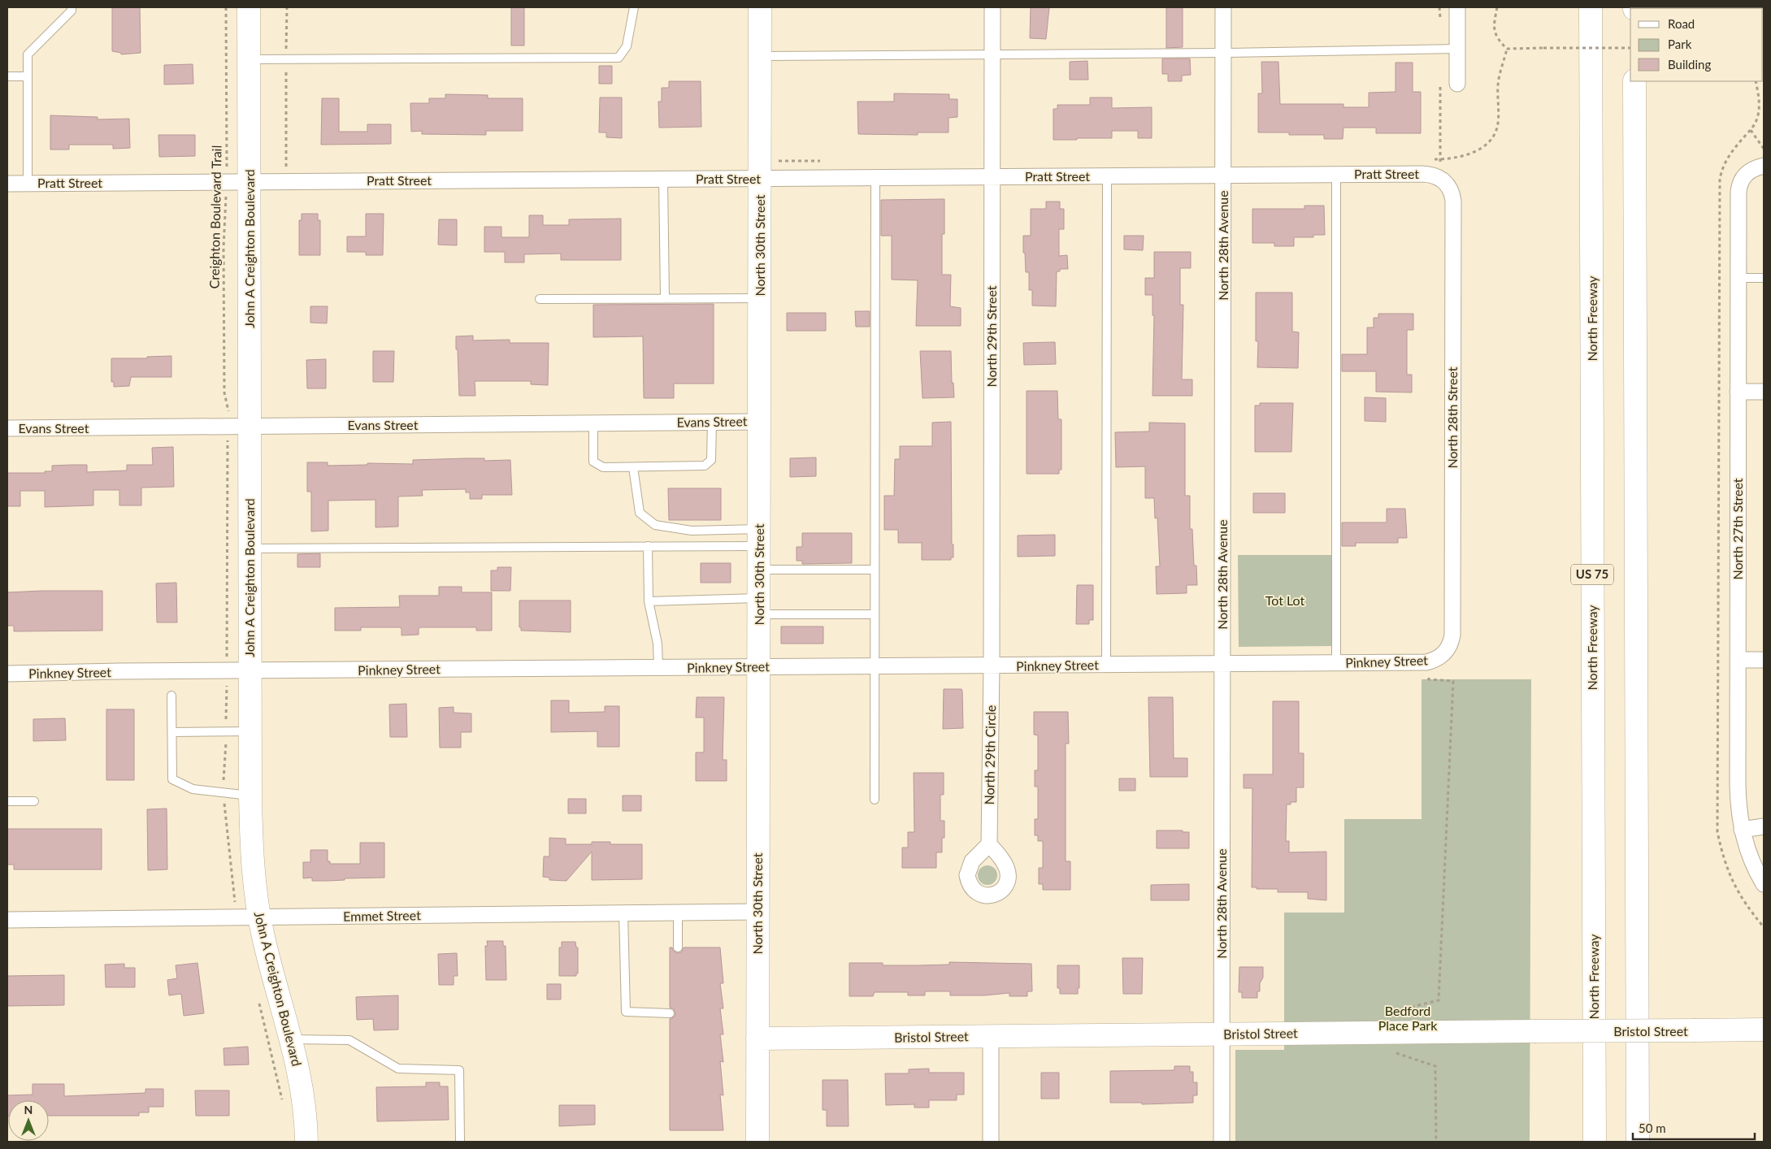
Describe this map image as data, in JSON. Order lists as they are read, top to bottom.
{
  "streets": {
    "main road": [
      "North 30th Street",
      "John A Creighton Boulevard",
      "North Freeway",
      "US 75",
      "Bristol Street"
    ],
    "street": [
      "Pratt Street",
      "North 28th Avenue",
      "North 29th Street",
      "North 28th Street",
      "Evans Street",
      "North 27th Street",
      "Pinkney Street",
      "North 29th Circle",
      "Emmet Street"
    ],
    "path": ["Creighton Boulevard Trail"]
  },
  "crossings": [
    ["Pratt Street", "Creighton Boulevard Trail"],
    ["Pratt Street", "North 30th Street"],
    ["Pratt Street", "North 28th Avenue"],
    ["Pratt Street", "John A Creighton Boulevard"],
    ["Pratt Street", "North 29th Street"],
    ["Pratt Street", "North 28th Street"],
    ["Creighton Boulevard Trail", "John A Creighton Boulevard"],
    ["Creighton Boulevard Trail", "Evans Street"],
    ["North 30th Street", "Evans Street"],
    ["North 30th Street", "Pinkney Street"],
    ["North 30th Street", "Emmet Street"],
    ["North 30th Street", "Bristol Street"],
    ["North 28th Avenue", "Pinkney Street"],
    ["North 28th Avenue", "Bristol Street"],
    ["John A Creighton Boulevard", "Evans Street"],
    ["John A Creighton Boulevard", "Pinkney Street"],
    ["John A Creighton Boulevard", "Emmet Street"],
    ["North 29th Street", "Pinkney Street"],
    ["North 29th Street", "North 29th Circle"],
    ["North 28th Street", "Pinkney Street"],
    ["Pinkney Street", "North 29th Circle"]
  ],
  "parks": ["Tot Lot", "Bedford Place Park"],
  "legend": ["Road", "Park", "Building"],
  "scale_bar": "50 m",
  "north": "top"
}
